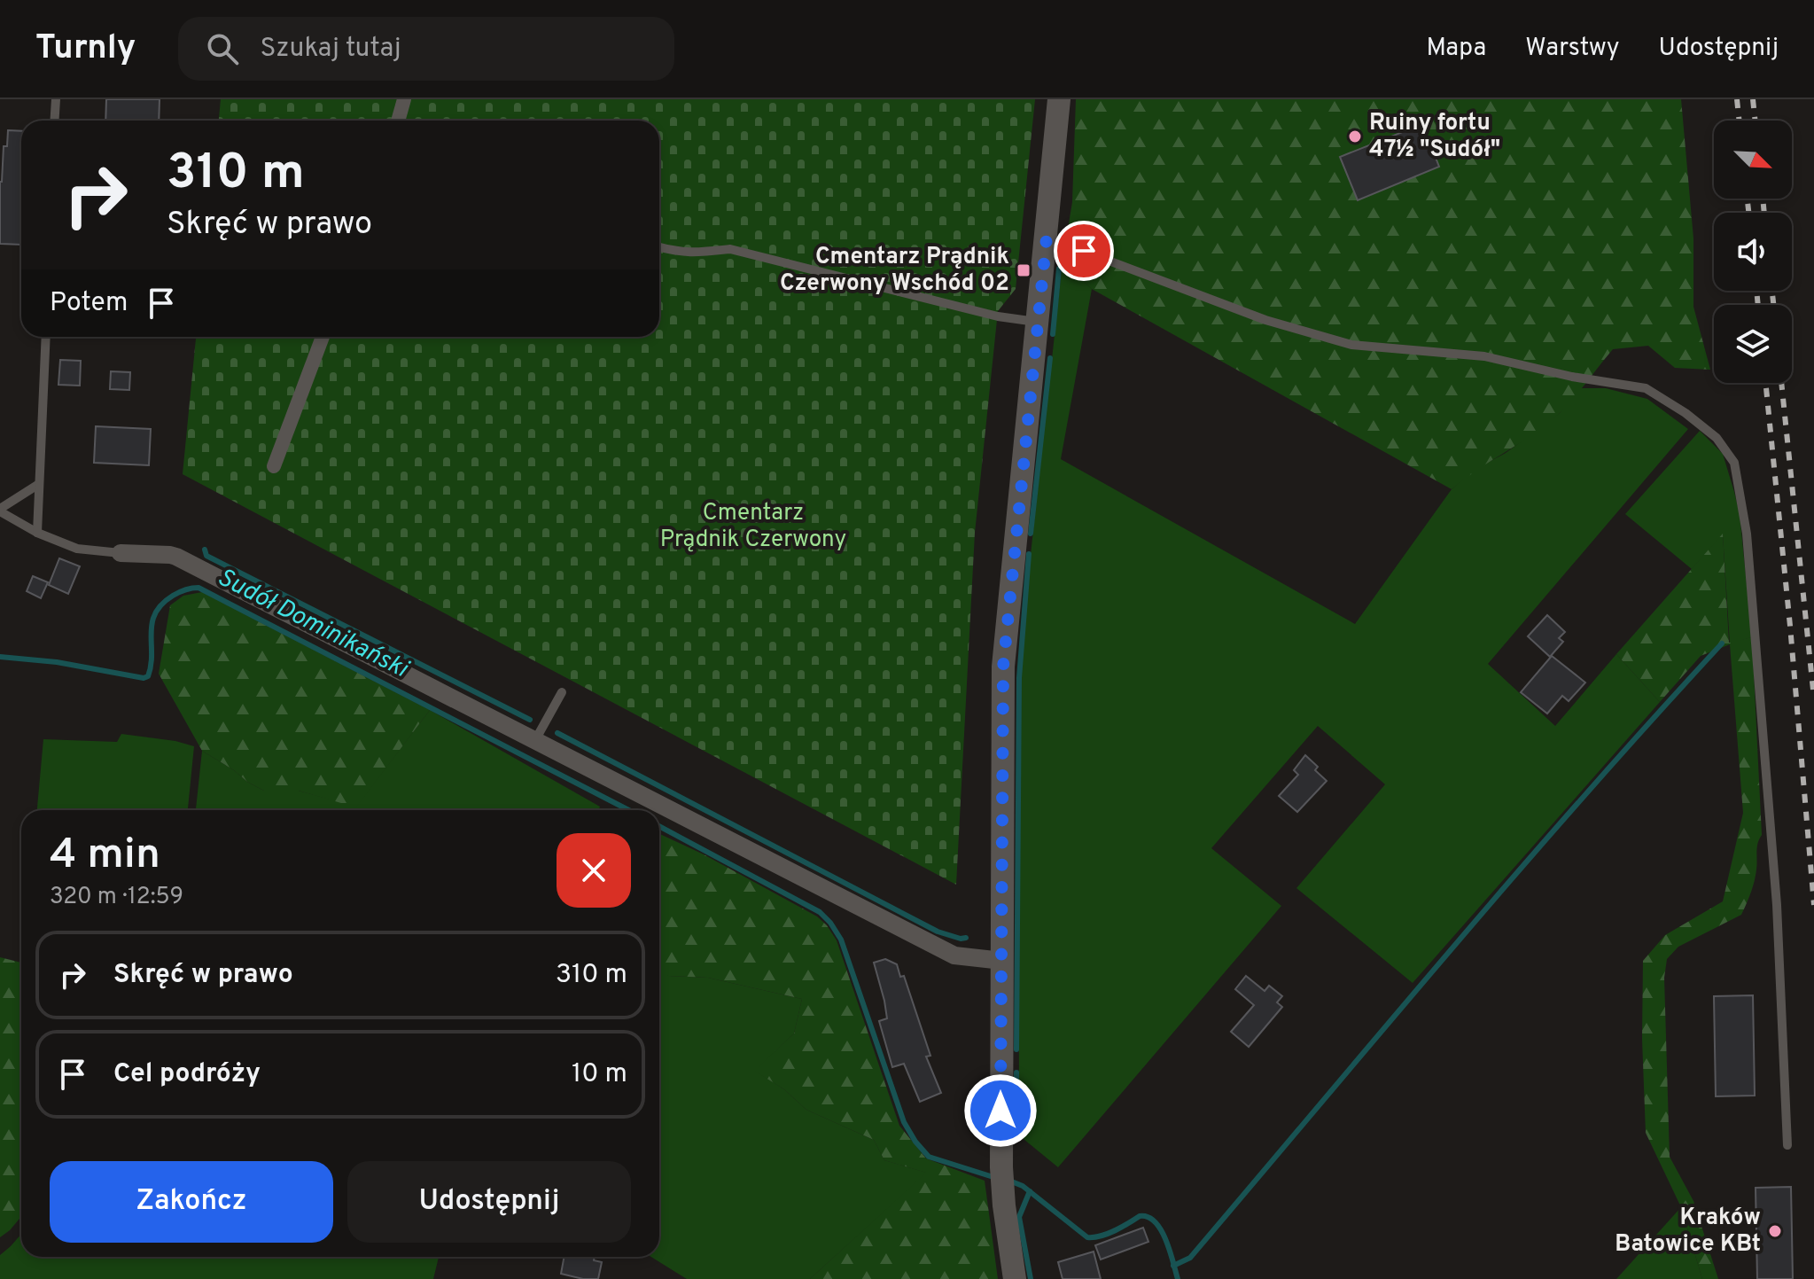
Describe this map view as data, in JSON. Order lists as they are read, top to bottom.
{
  "water": ["Sudół Dominikański"],
  "parks": ["Cmentarz Prądnik Czerwony"],
  "places": {
    "other": ["Ruiny fortu 47½ \"Sudół\"", "Kraków Batowice KBt"],
    "transit": ["Cmentarz Prądnik Czerwony Wschód 02"]
  },
  "north": "bottom right",
  "page": {
    "header": "Turnly",
    "search": "Szukaj tutaj",
    "nav": ["Mapa", "Warstwy", "Udostępnij"],
    "turn": ["310 m", "Skręć w prawo"],
    "then": "Potem",
    "heading": ["4 min", "320 m · 12:59"],
    "list": [
      {
        "name": "Skręć w prawo",
        "value": "310 m"
      },
      {
        "name": "Cel podróży",
        "value": "10 m"
      }
    ],
    "buttons": ["Zakończ", "Udostępnij"]
  }
}
